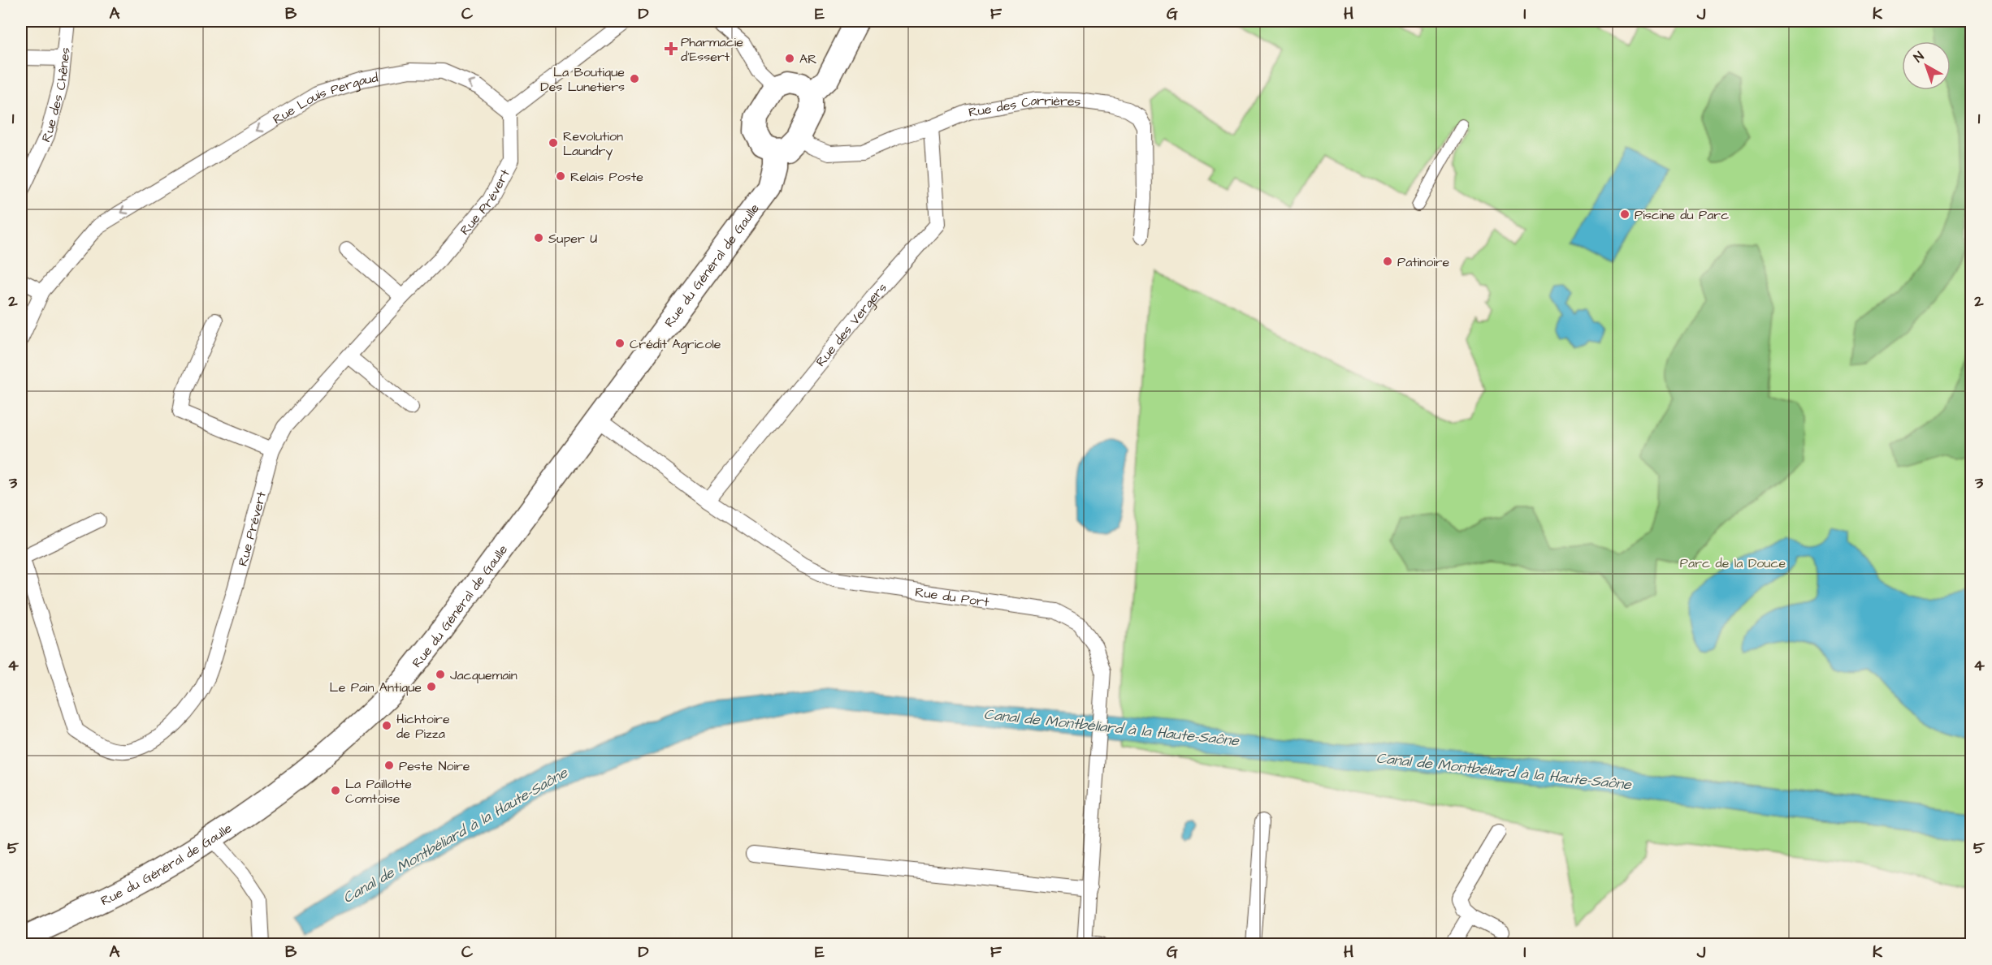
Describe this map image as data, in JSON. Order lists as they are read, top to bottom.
{
  "streets": {
    "main road": ["Rue du Général de Gaulle"],
    "street": [
      "Rue des Chênes",
      "Rue Louis Pergaud",
      "Rue des Carrières",
      "Rue Prévert",
      "Rue des Vergers",
      "Rue du Port"
    ]
  },
  "crossings": [
    ["Rue Louis Pergaud", "Rue Prévert"],
    ["Rue des Carrières", "Rue du Général de Gaulle"],
    ["Rue des Carrières", "Rue des Vergers"],
    ["Rue du Général de Gaulle", "Rue du Port"],
    ["Rue des Vergers", "Rue du Port"]
  ],
  "one_way": ["Rue Louis Pergaud"],
  "water": ["Canal de Montbéliard à la Haute-Saône"],
  "parks": ["Parc de la Douce"],
  "places": {
    "health": ["Pharmacie d'Essert"],
    "other": [
      "AR",
      "La Boutique Des Lunetiers",
      "Revolution Laundry",
      "Relais Poste",
      "Piscine du Parc",
      "Super U",
      "Patinoire",
      "Crédit Agricole",
      "Jacquemain",
      "Le Pain Antique",
      "Hichtoire de Pizza",
      "Peste Noire",
      "La Paillotte Comtoise"
    ]
  },
  "north": "top left",
  "grid": {
    "columns": [
      "A",
      "B",
      "C",
      "D",
      "E",
      "F",
      "G",
      "H",
      "I",
      "J",
      "K"
    ],
    "rows": [
      "1",
      "2",
      "3",
      "4",
      "5"
    ]
  }
}
